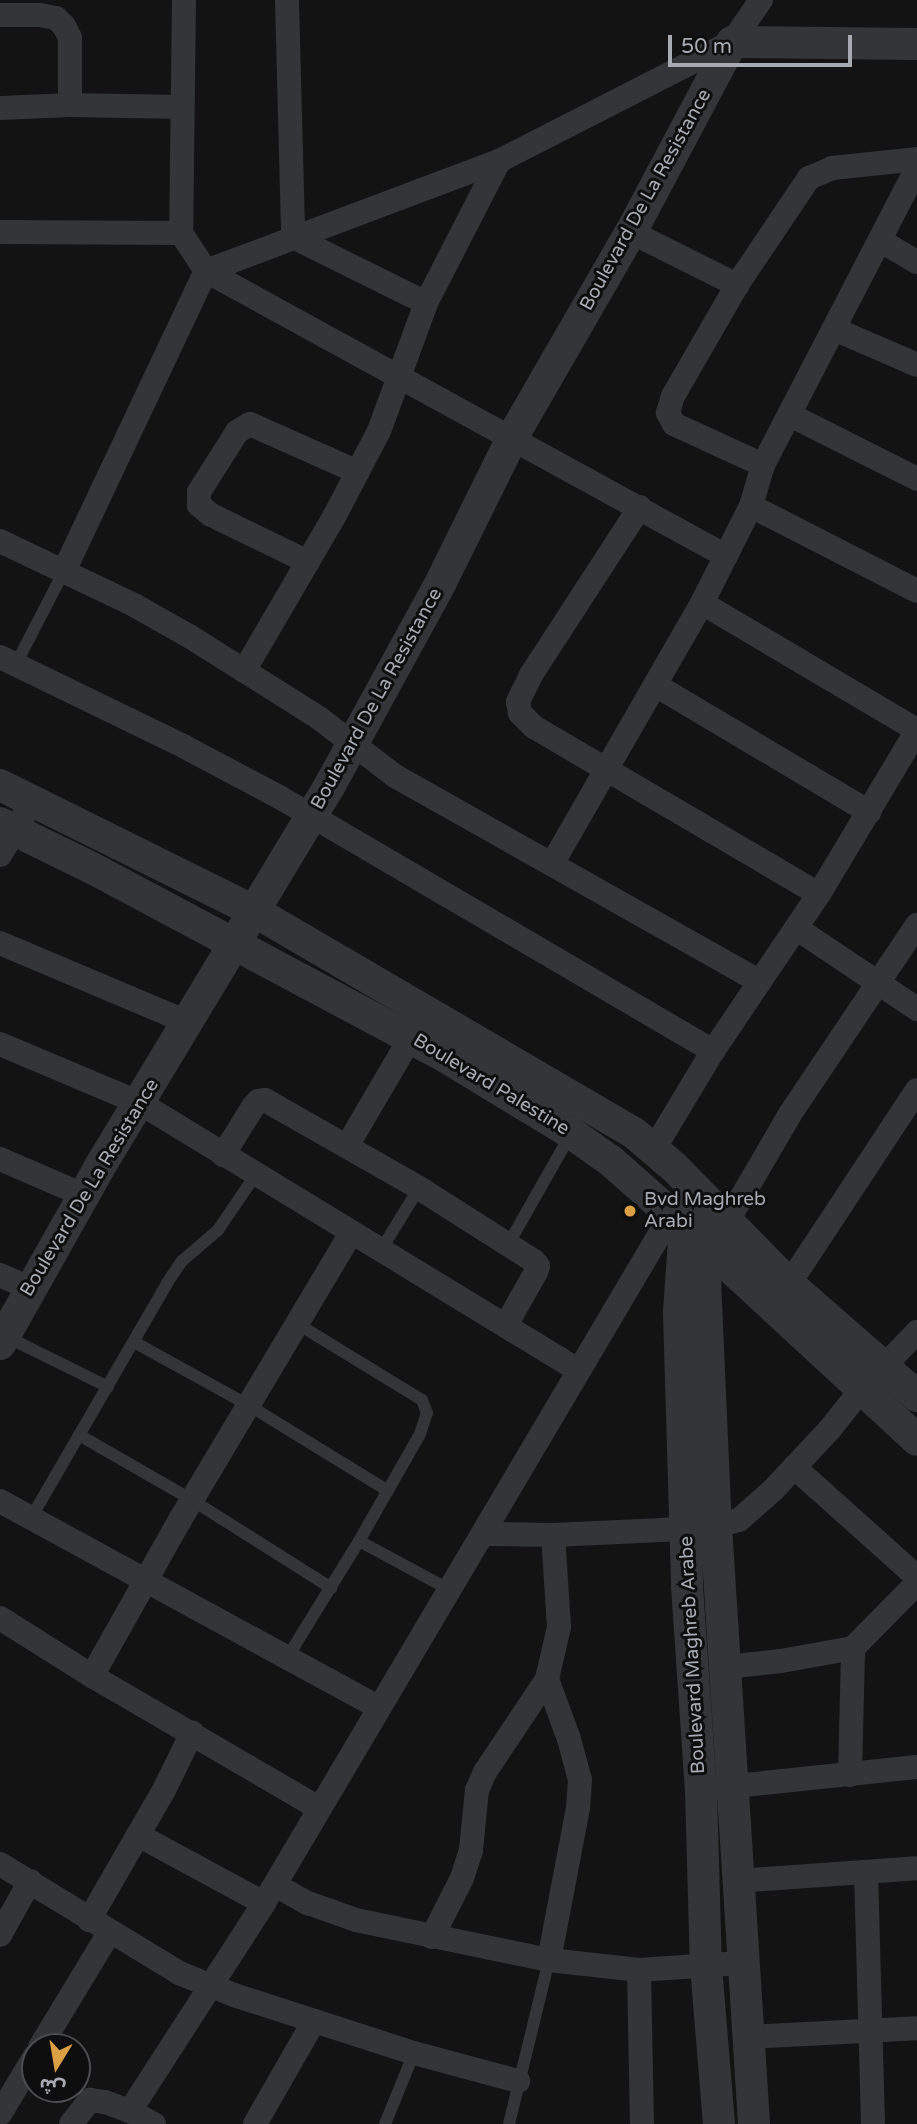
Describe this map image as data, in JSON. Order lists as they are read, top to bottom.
{
  "streets": {
    "street": ["Boulevard De La Resistance", "Boulevard Palestine", "Boulevard Maghreb Arabe"]
  },
  "crossings": [
    ["Boulevard De La Resistance", "Boulevard Palestine"],
    ["Boulevard Palestine", "Boulevard Maghreb Arabe"]
  ],
  "places": ["Bvd Maghreb Arabi"],
  "scale_bar": "50 m",
  "north": "bottom"
}
